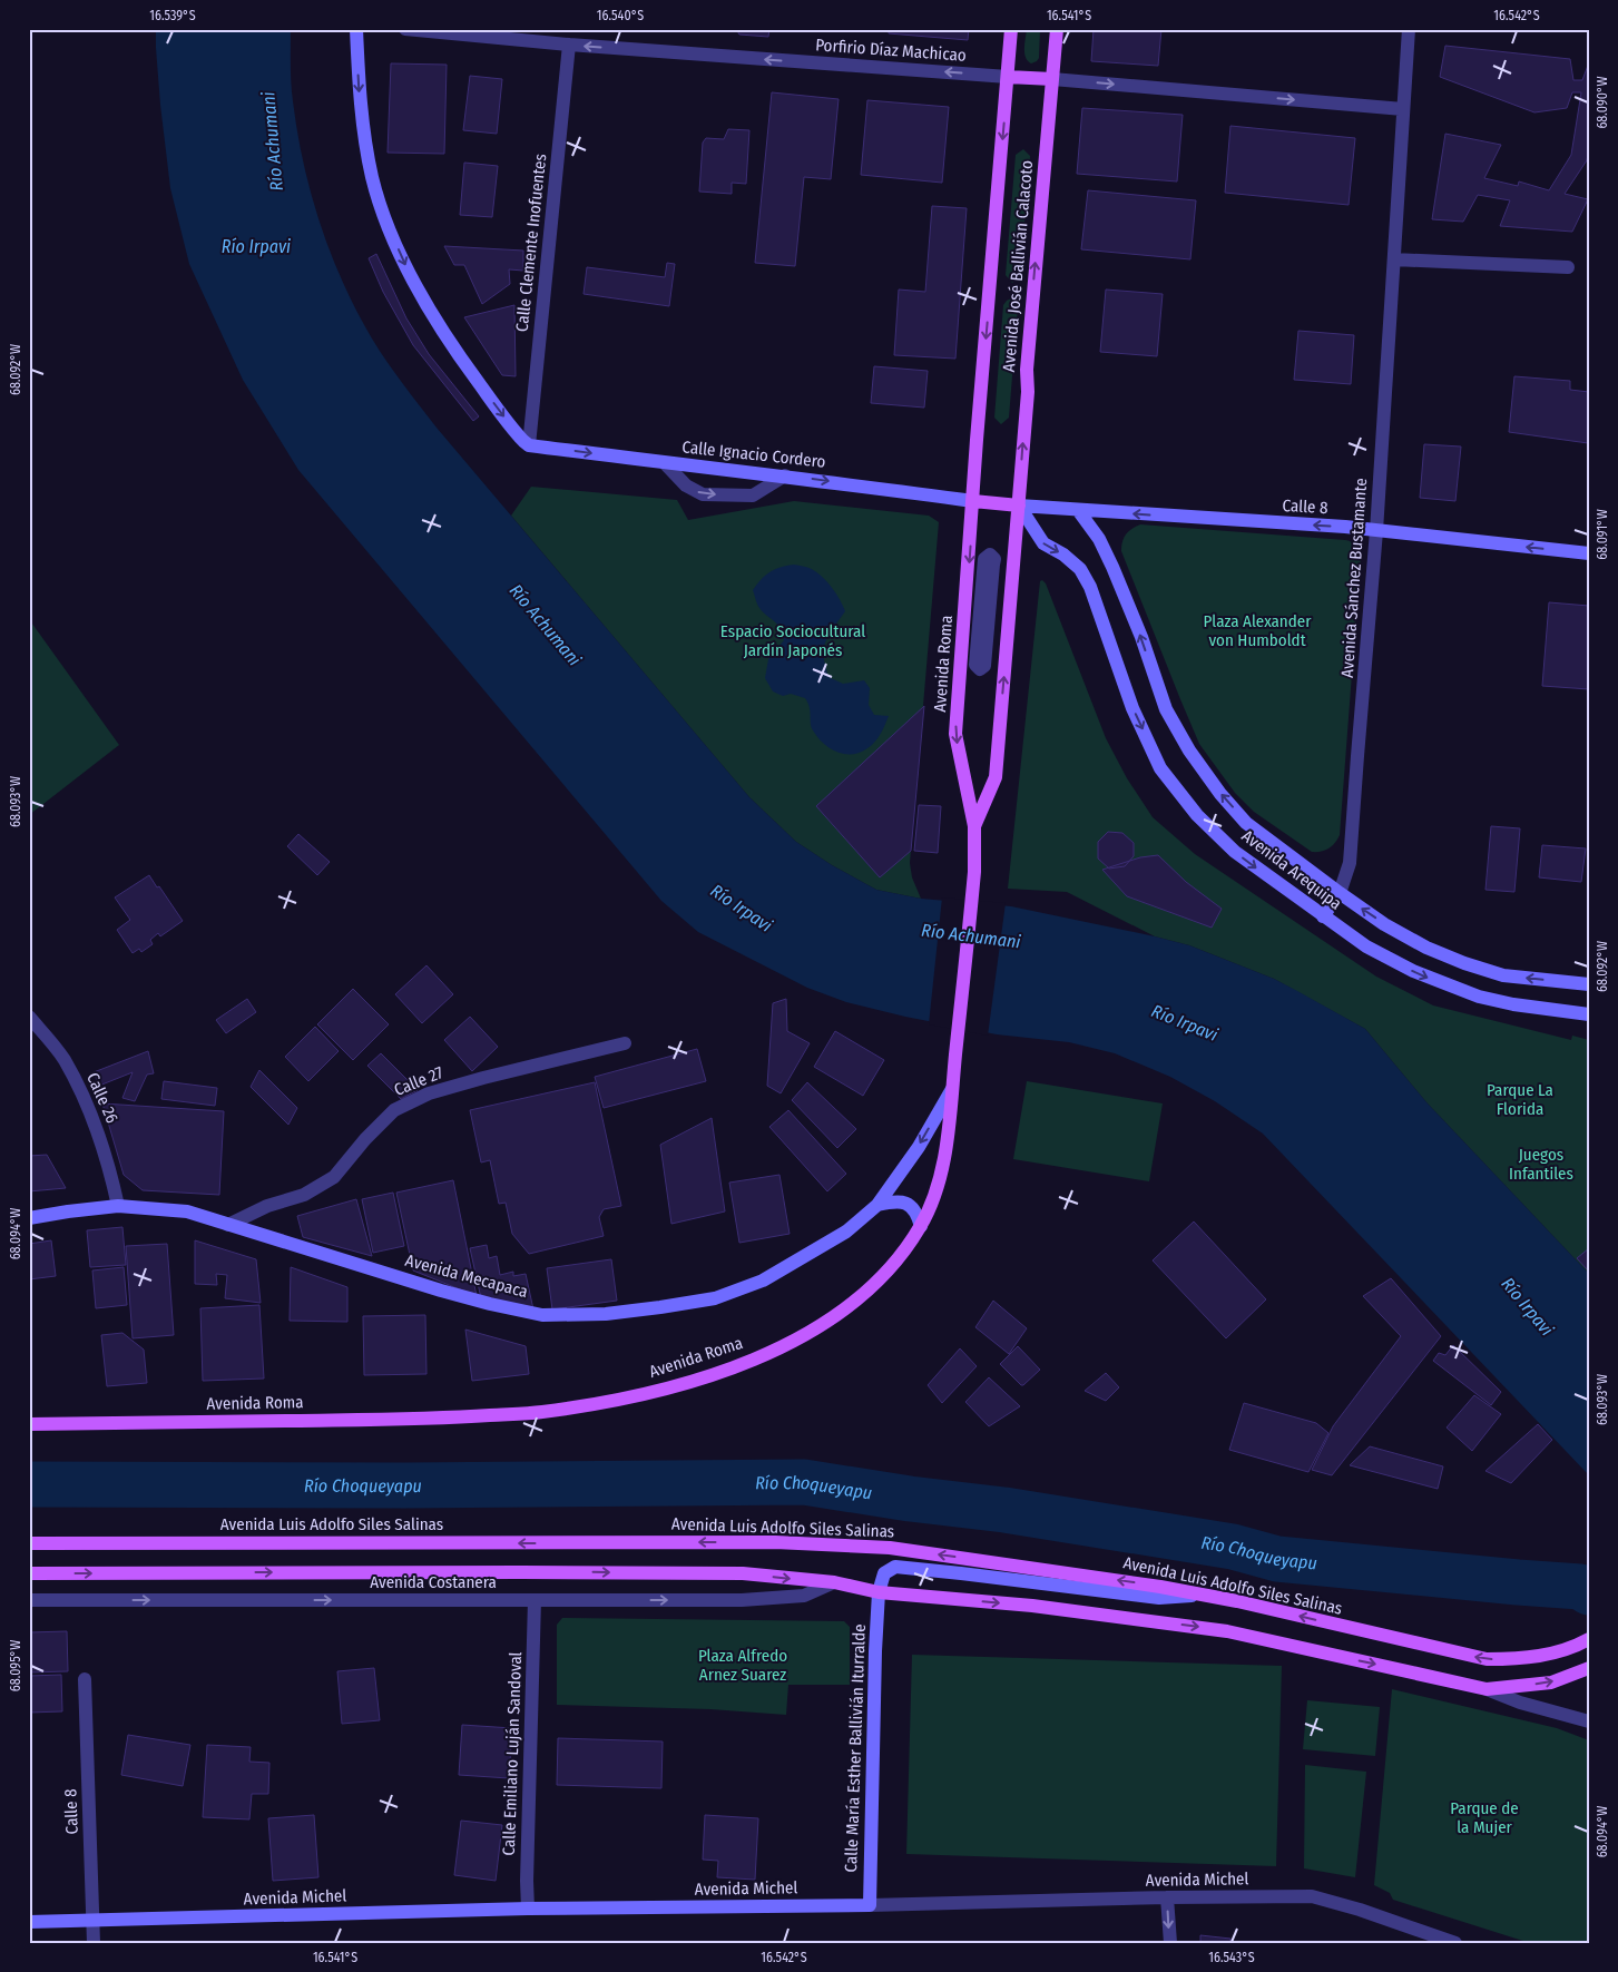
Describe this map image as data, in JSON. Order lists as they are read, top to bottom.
{
  "streets": {
    "main road": [
      "Avenida José Ballivián Calacoto",
      "Calle Ignacio Cordero",
      "Calle 8",
      "Avenida Roma",
      "Avenida Arequipa",
      "Avenida Mecapaca",
      "Avenida Luis Adolfo Siles Salinas",
      "Calle María Esther Ballivián Iturralde",
      "Avenida Michel"
    ],
    "street": [
      "Porfirio Díaz Machicao",
      "Calle Clemente Inofuentes",
      "Avenida Sánchez Bustamante",
      "Calle 27",
      "Calle 26",
      "Avenida Costanera",
      "Calle Emiliano Luján Sandoval"
    ]
  },
  "crossings": [
    ["Porfirio Díaz Machicao", "Calle Clemente Inofuentes"],
    ["Porfirio Díaz Machicao", "Avenida José Ballivián Calacoto"],
    ["Calle Clemente Inofuentes", "Calle Ignacio Cordero"],
    ["Avenida José Ballivián Calacoto", "Calle Ignacio Cordero"],
    ["Avenida José Ballivián Calacoto", "Calle 8"],
    ["Avenida José Ballivián Calacoto", "Avenida Roma"],
    ["Avenida José Ballivián Calacoto", "Avenida Arequipa"],
    ["Calle Ignacio Cordero", "Avenida Roma"],
    ["Calle 8", "Avenida Sánchez Bustamante"],
    ["Calle 8", "Avenida Roma"],
    ["Calle 8", "Avenida Arequipa"],
    ["Calle 8", "Avenida Michel"],
    ["Avenida Sánchez Bustamante", "Avenida Arequipa"],
    ["Avenida Roma", "Avenida Arequipa"],
    ["Avenida Roma", "Avenida Mecapaca"],
    ["Calle 27", "Avenida Mecapaca"],
    ["Calle 26", "Avenida Mecapaca"],
    ["Avenida Costanera", "Calle Emiliano Luján Sandoval"],
    ["Calle María Esther Ballivián Iturralde", "Avenida Michel"],
    ["Calle Emiliano Luján Sandoval", "Avenida Michel"]
  ],
  "one_way": [
    "Porfirio Díaz Machicao",
    "Calle Ignacio Cordero",
    "Calle 8",
    "Avenida Costanera"
  ],
  "water": ["Río Achumani", "Río Irpavi", "Río Choqueyapu"],
  "parks": [
    "Plaza Alexander von Humboldt",
    "Espacio Sociocultural Jardín Japonés",
    "Parque La Florida",
    "Juegos Infantiles",
    "Plaza Alfredo Arnez Suarez",
    "Parque de la Mujer"
  ],
  "coordinates": [
    "16.539°S",
    "16.540°S",
    "16.541°S",
    "16.542°S",
    "68.090°W",
    "68.092°W",
    "68.091°W",
    "68.093°W",
    "68.094°W",
    "68.095°W",
    "16.543°S"
  ]
}
